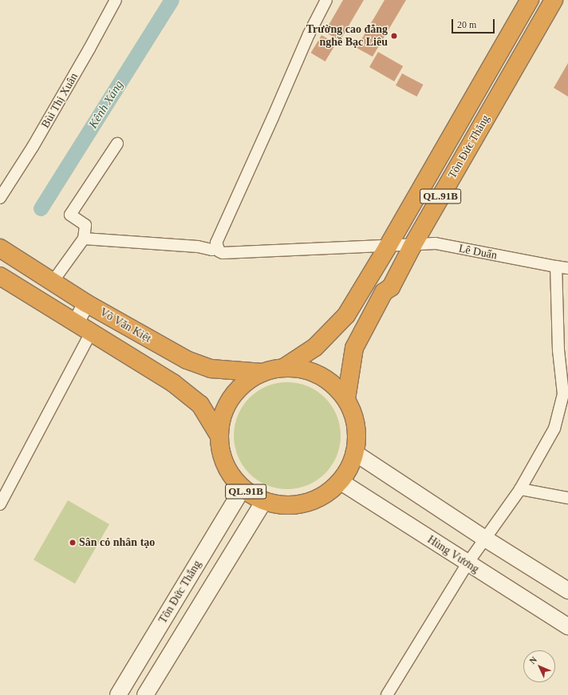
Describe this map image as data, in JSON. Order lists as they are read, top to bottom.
{
  "streets": {
    "highway": ["Tôn Đức Thắng", "QL.91B", "Võ Văn Kiệt"],
    "street": ["Bùi Thị Xuân", "Lê Duẩn", "Hùng Vương"]
  },
  "crossings": [
    ["Tôn Đức Thắng", "QL.91B"],
    ["Tôn Đức Thắng", "Lê Duẩn"],
    ["Tôn Đức Thắng", "Võ Văn Kiệt"],
    ["Tôn Đức Thắng", "Hùng Vương"]
  ],
  "water": ["Kênh Xáng"],
  "places": ["Trường cao đẳng nghề Bạc Liêu", "Sân cỏ nhân tạo"],
  "scale_bar": "20 m",
  "north": "top left"
}
